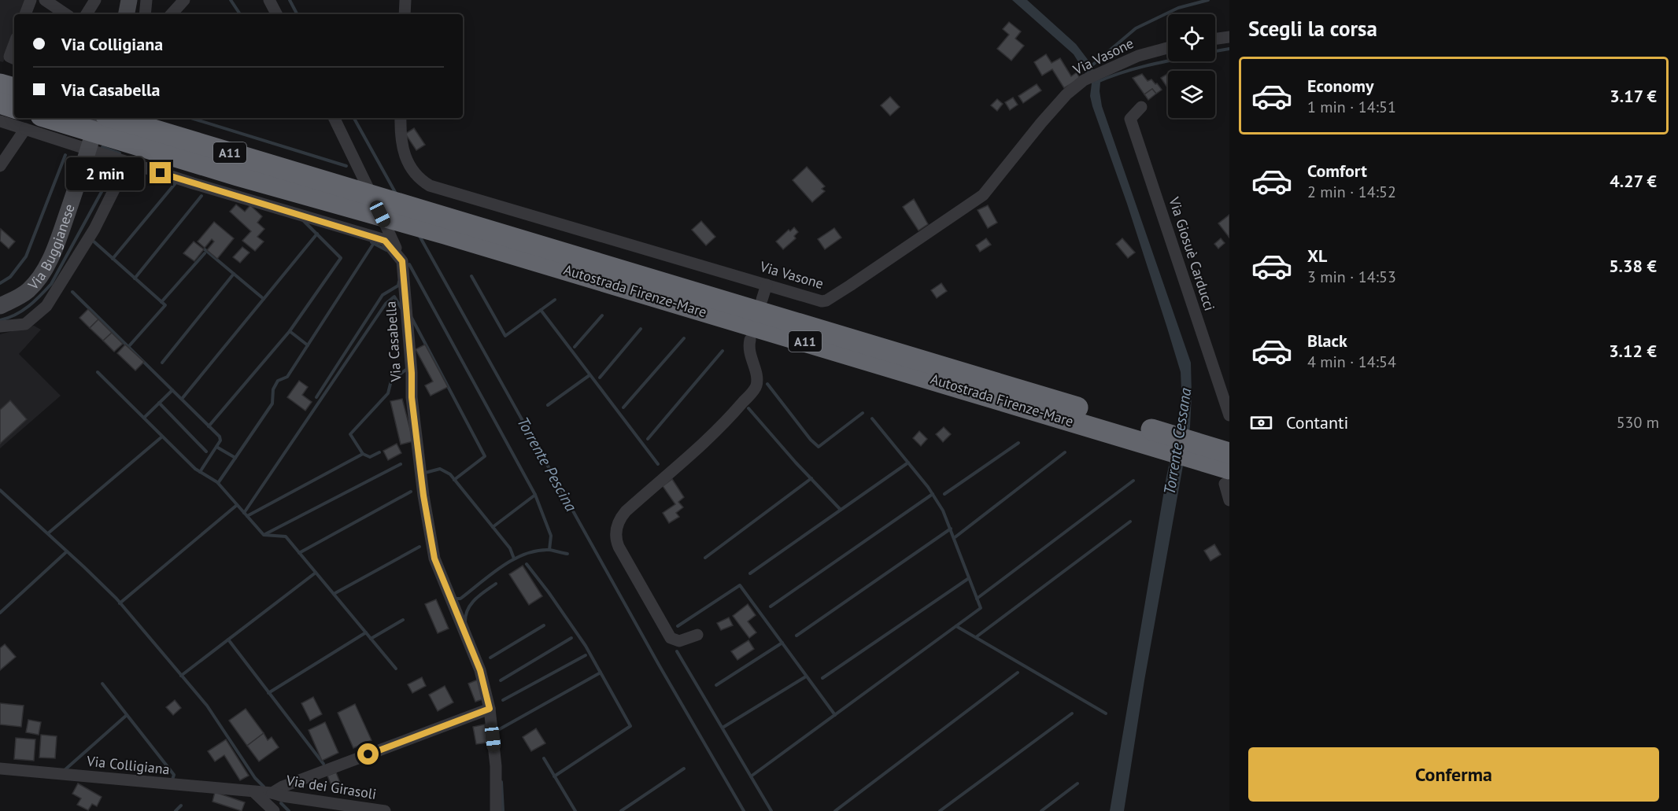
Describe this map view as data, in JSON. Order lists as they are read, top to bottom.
{
  "streets": {
    "highway": ["A11", "Autostrada Firenze-Mare"],
    "main road": ["Via Buggianese"],
    "street": [
      "Via Vasone",
      "Via Giosuè Carducci",
      "Via Casabella",
      "Via Colligiana",
      "Via dei Girasoli"
    ]
  },
  "crossings": [
    ["Via Casabella", "Via Colligiana"],
    ["Via Colligiana", "Via dei Girasoli"]
  ],
  "water": ["Torrente Cessana", "Torrente Pescina"],
  "page": {
    "heading": "Scegli la corsa",
    "banner": ["Via Colligiana", "Via Casabella"],
    "list": [
      {
        "name": "Economy",
        "note": "1 min · 14:51",
        "value": "3.17 €"
      },
      {
        "name": "Comfort",
        "note": "2 min · 14:52",
        "value": "4.27 €"
      },
      {
        "name": "XL",
        "note": "3 min · 14:53",
        "value": "5.38 €"
      },
      {
        "name": "Black",
        "note": "4 min · 14:54",
        "value": "3.12 €"
      }
    ],
    "bubble": "2 min",
    "pay": ["Contanti", "530 m"],
    "buttons": "Conferma"
  }
}
